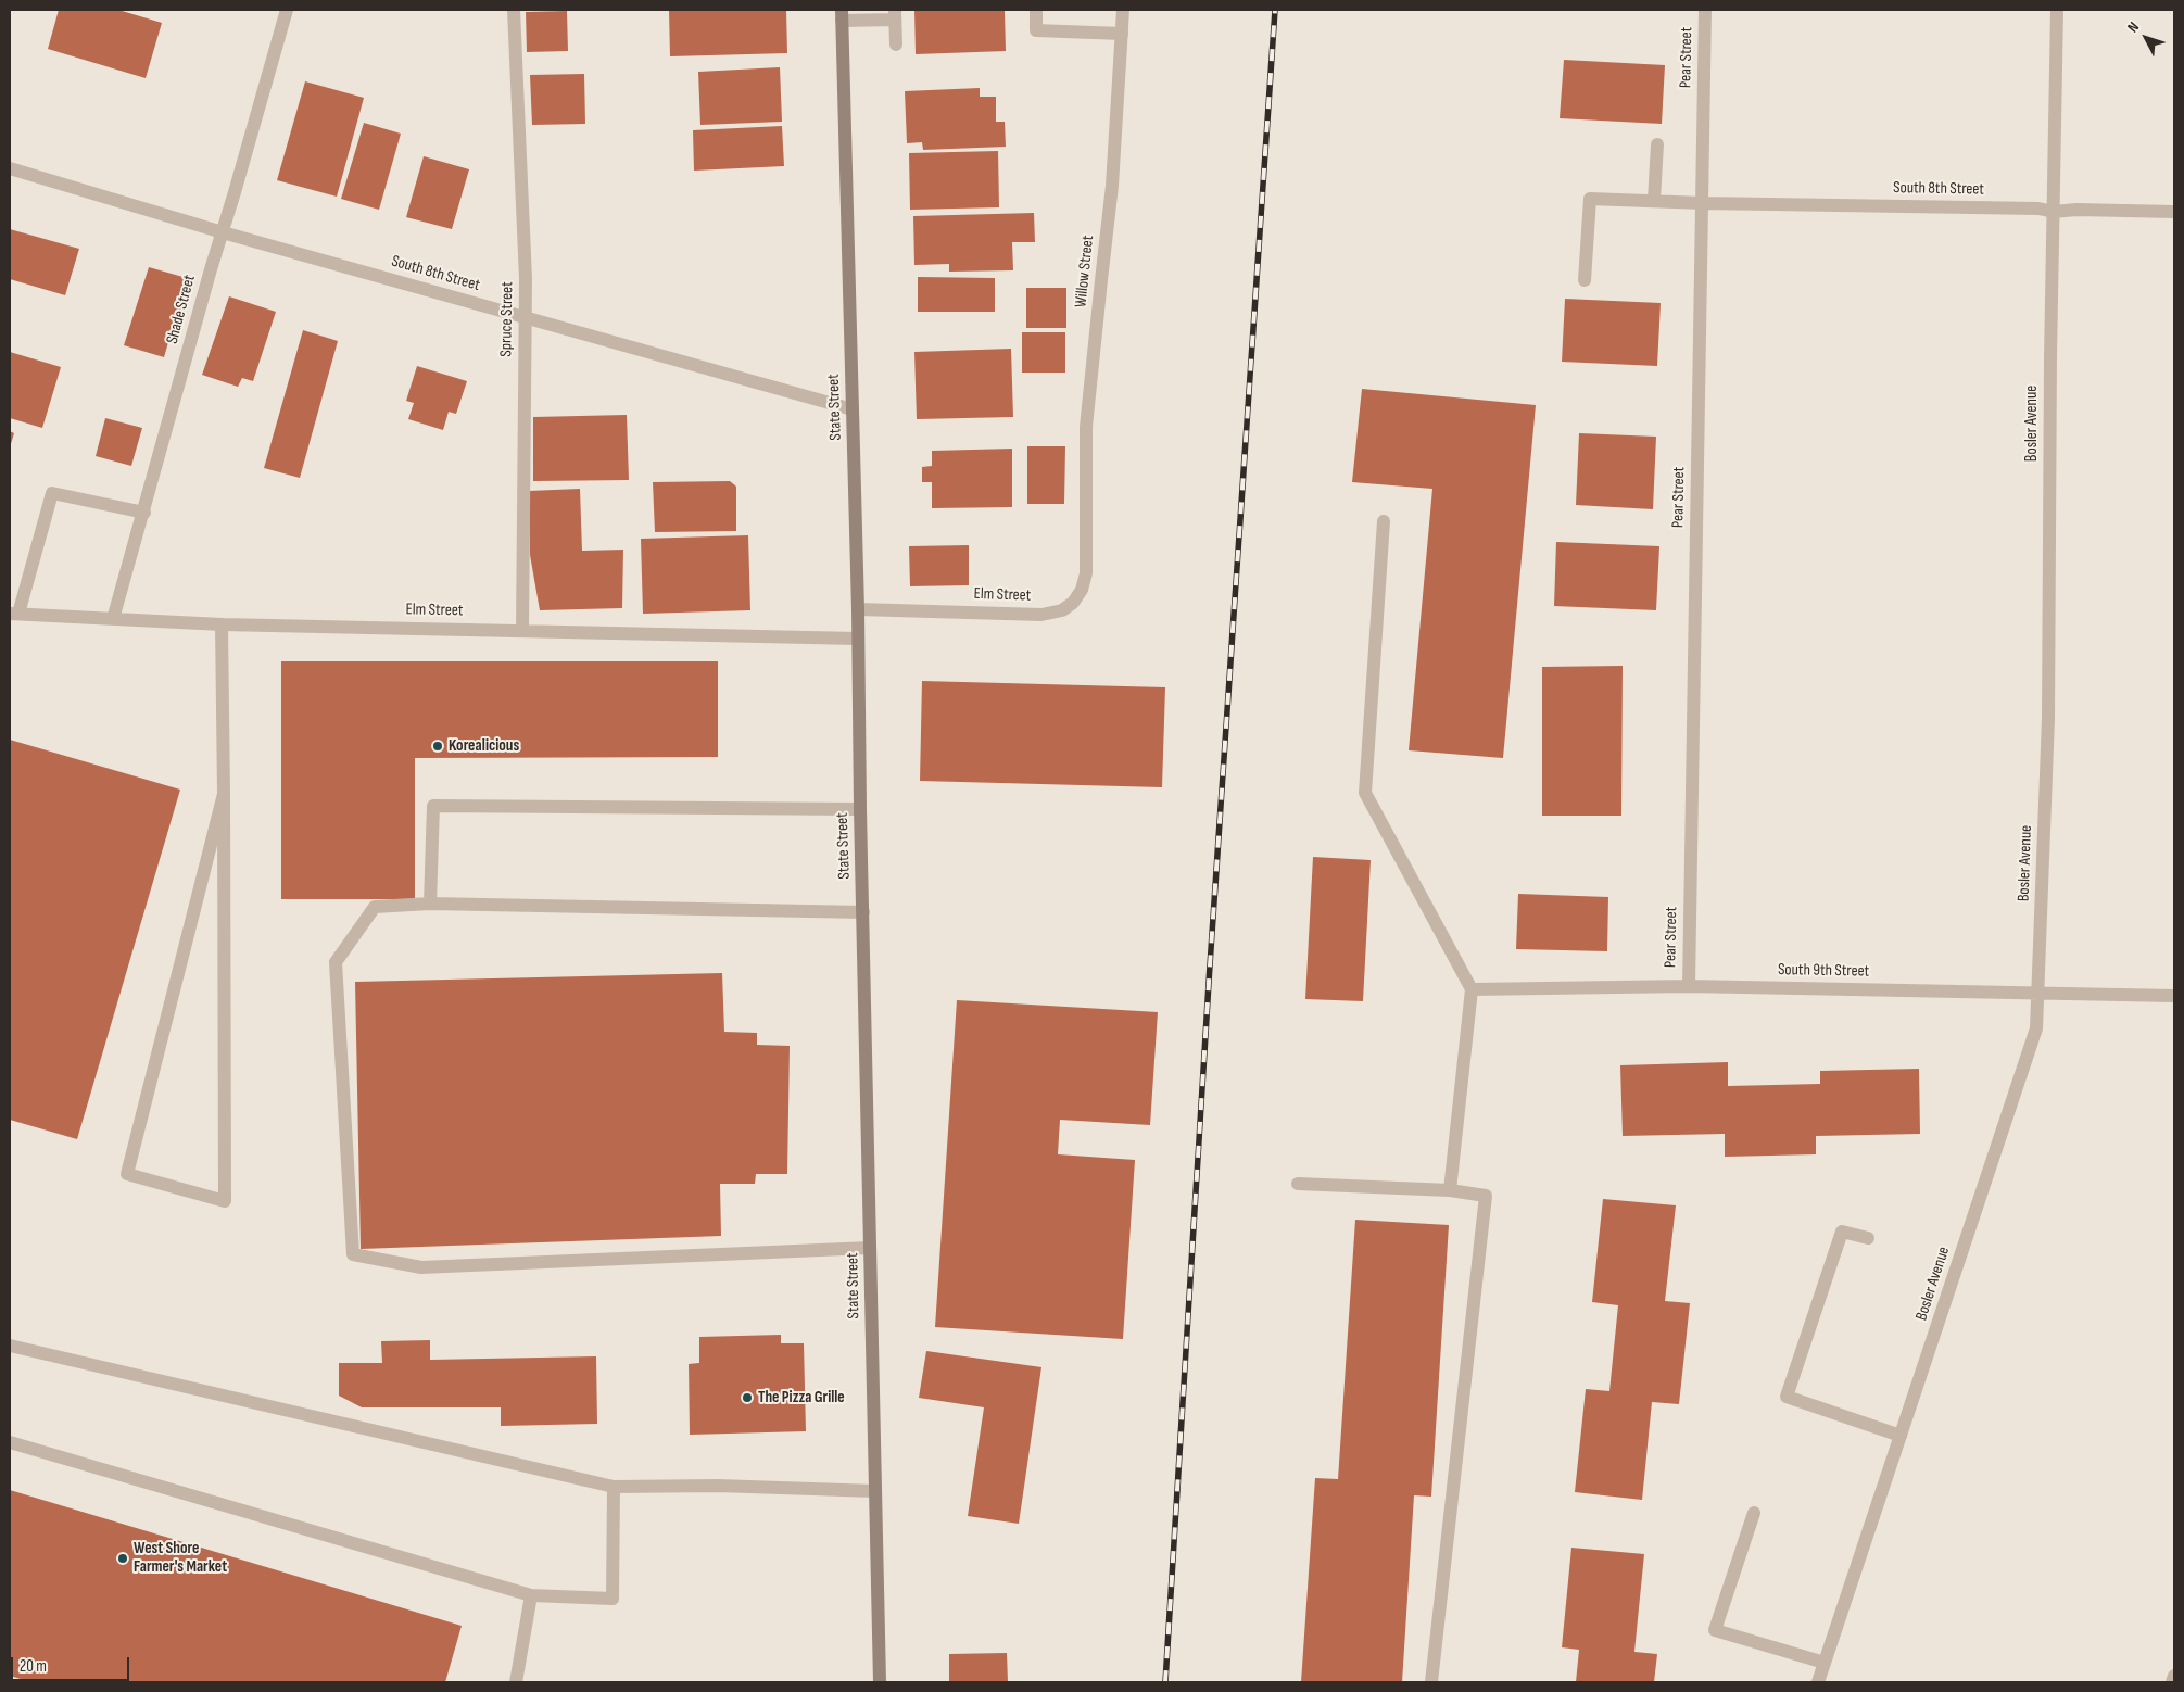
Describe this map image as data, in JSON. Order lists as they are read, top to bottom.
{
  "streets": {
    "main road": ["State Street"],
    "street": [
      "Pear Street",
      "South 8th Street",
      "Willow Street",
      "Shade Street",
      "Spruce Street",
      "Bosler Avenue",
      "Elm Street",
      "South 9th Street"
    ]
  },
  "crossings": [
    ["Pear Street", "South 8th Street"],
    ["Pear Street", "South 9th Street"],
    ["South 8th Street", "Shade Street"],
    ["South 8th Street", "Spruce Street"],
    ["South 8th Street", "State Street"],
    ["South 8th Street", "Bosler Avenue"],
    ["Willow Street", "Elm Street"],
    ["Shade Street", "Elm Street"],
    ["Spruce Street", "Elm Street"],
    ["State Street", "Elm Street"],
    ["Bosler Avenue", "South 9th Street"]
  ],
  "places": ["Korealicious", "The Pizza Grille", "West Shore Farmer's Market"],
  "scale_bar": "20 m",
  "north": "top left"
}
